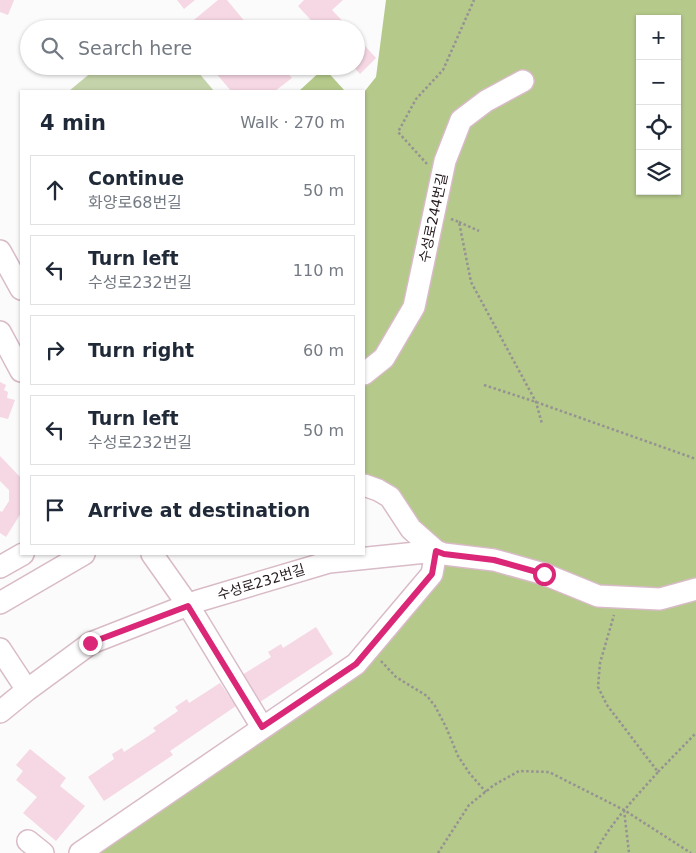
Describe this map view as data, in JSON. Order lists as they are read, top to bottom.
{
  "streets": {
    "street": ["수성로244번길", "수성로232번길"]
  },
  "page": {
    "map_buttons": ["+", "−"],
    "search": "Search here",
    "heading": ["4 min", "Walk · 270 m"],
    "list": [
      ["Continue", "화양로68번길", "50 m"],
      ["Turn left", "수성로232번길", "110 m"],
      ["Turn right", "60 m"],
      ["Turn left", "수성로232번길", "50 m"],
      "Arrive at destination"
    ]
  }
}
